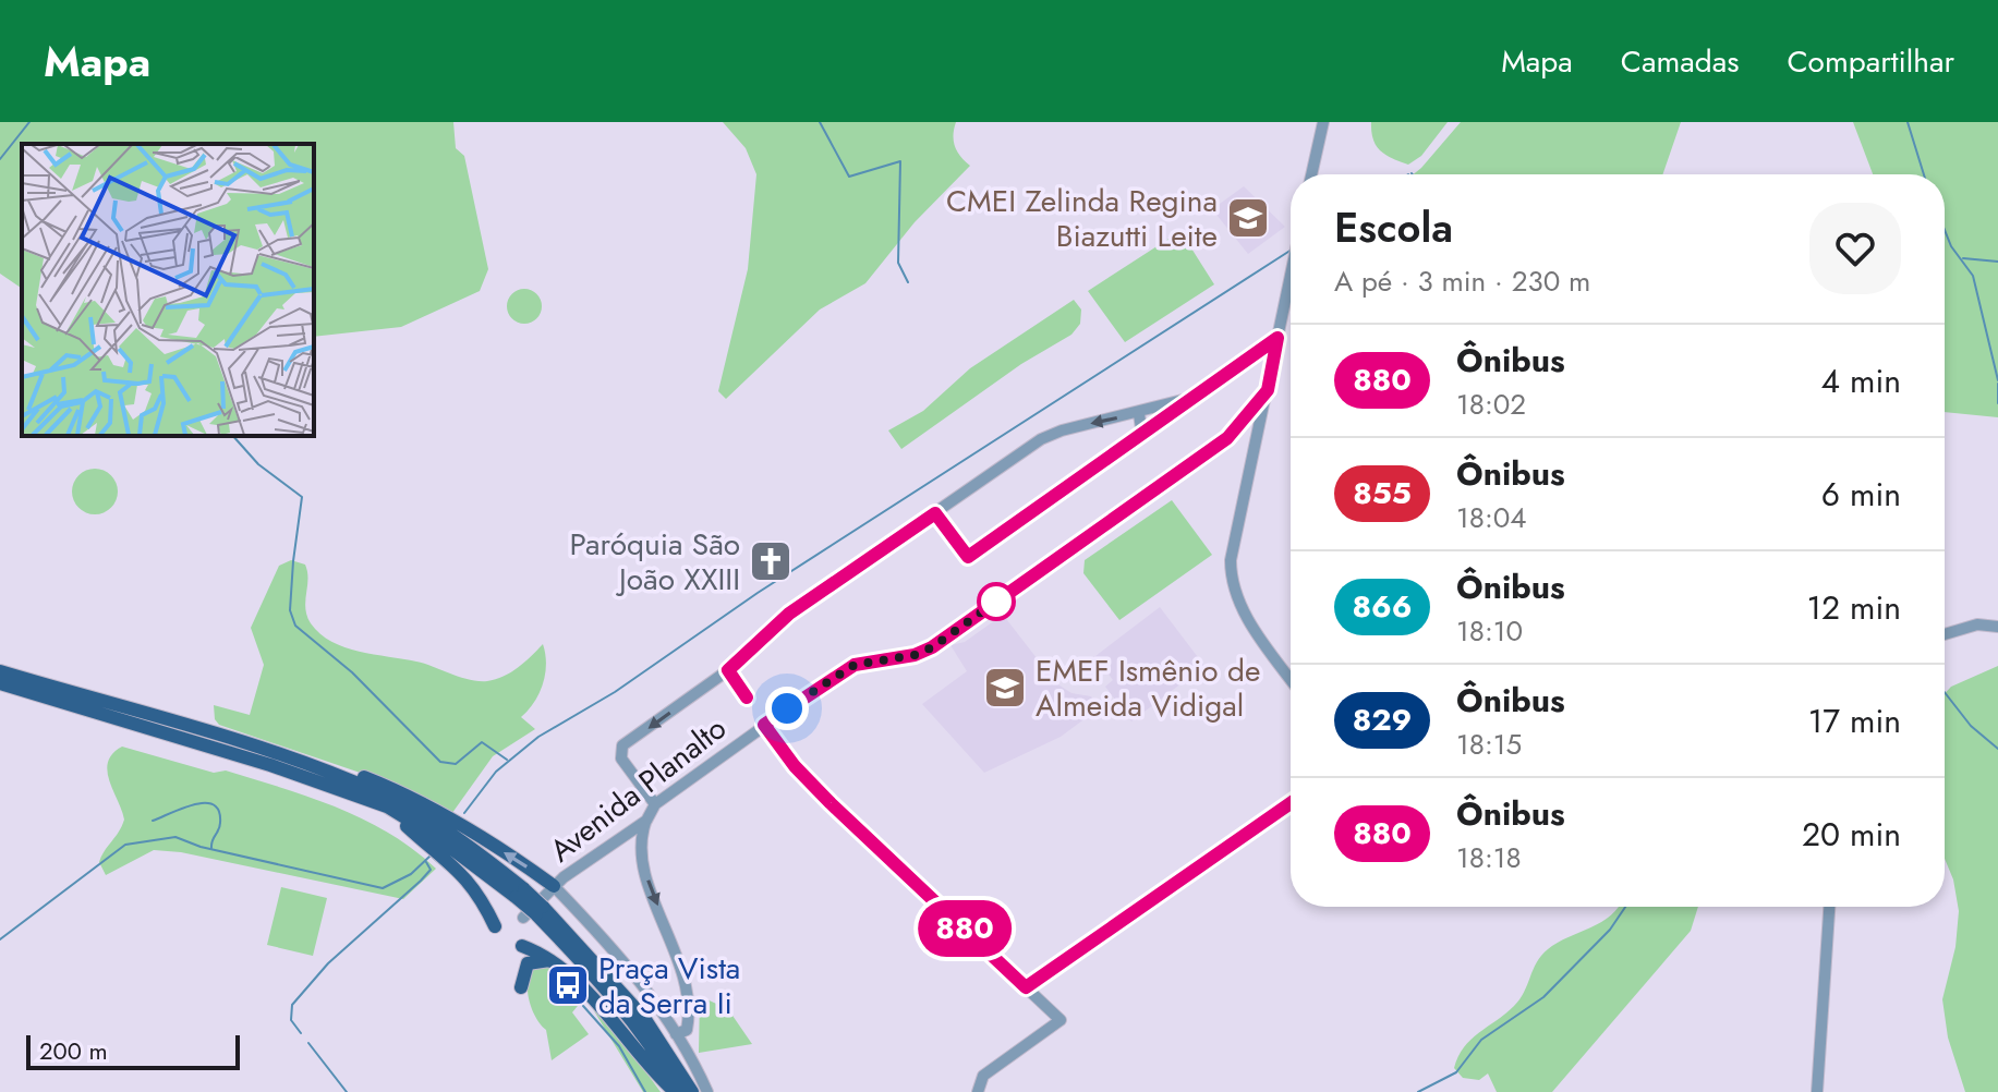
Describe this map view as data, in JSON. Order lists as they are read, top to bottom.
{
  "streets": {
    "street": ["Avenida Planalto"]
  },
  "places": {
    "school or university": ["CMEI Zelinda Regina Biazutti Leite", "EMEF Ismênio de Almeida Vidigal"],
    "church": ["Paróquia São João XXIII"],
    "bus stop": ["Praça Vista da Serra Ii"]
  },
  "lines": ["bus line 880"],
  "scale_bar": "200 m",
  "page": {
    "header": "Mapa",
    "nav": ["Mapa", "Camadas", "Compartilhar"],
    "on_map": "880",
    "heading": ["Escola", "A pé · 3 min · 230 m"],
    "list": [
      {
        "mark": "880",
        "name": "Ônibus",
        "note": "18:02",
        "value": "4 min"
      },
      {
        "mark": "855",
        "name": "Ônibus",
        "note": "18:04",
        "value": "6 min"
      },
      {
        "mark": "866",
        "name": "Ônibus",
        "note": "18:10",
        "value": "12 min"
      },
      {
        "mark": "829",
        "name": "Ônibus",
        "note": "18:15",
        "value": "17 min"
      },
      {
        "mark": "880",
        "name": "Ônibus",
        "note": "18:18",
        "value": "20 min"
      }
    ],
    "scale": "200 m"
  }
}
